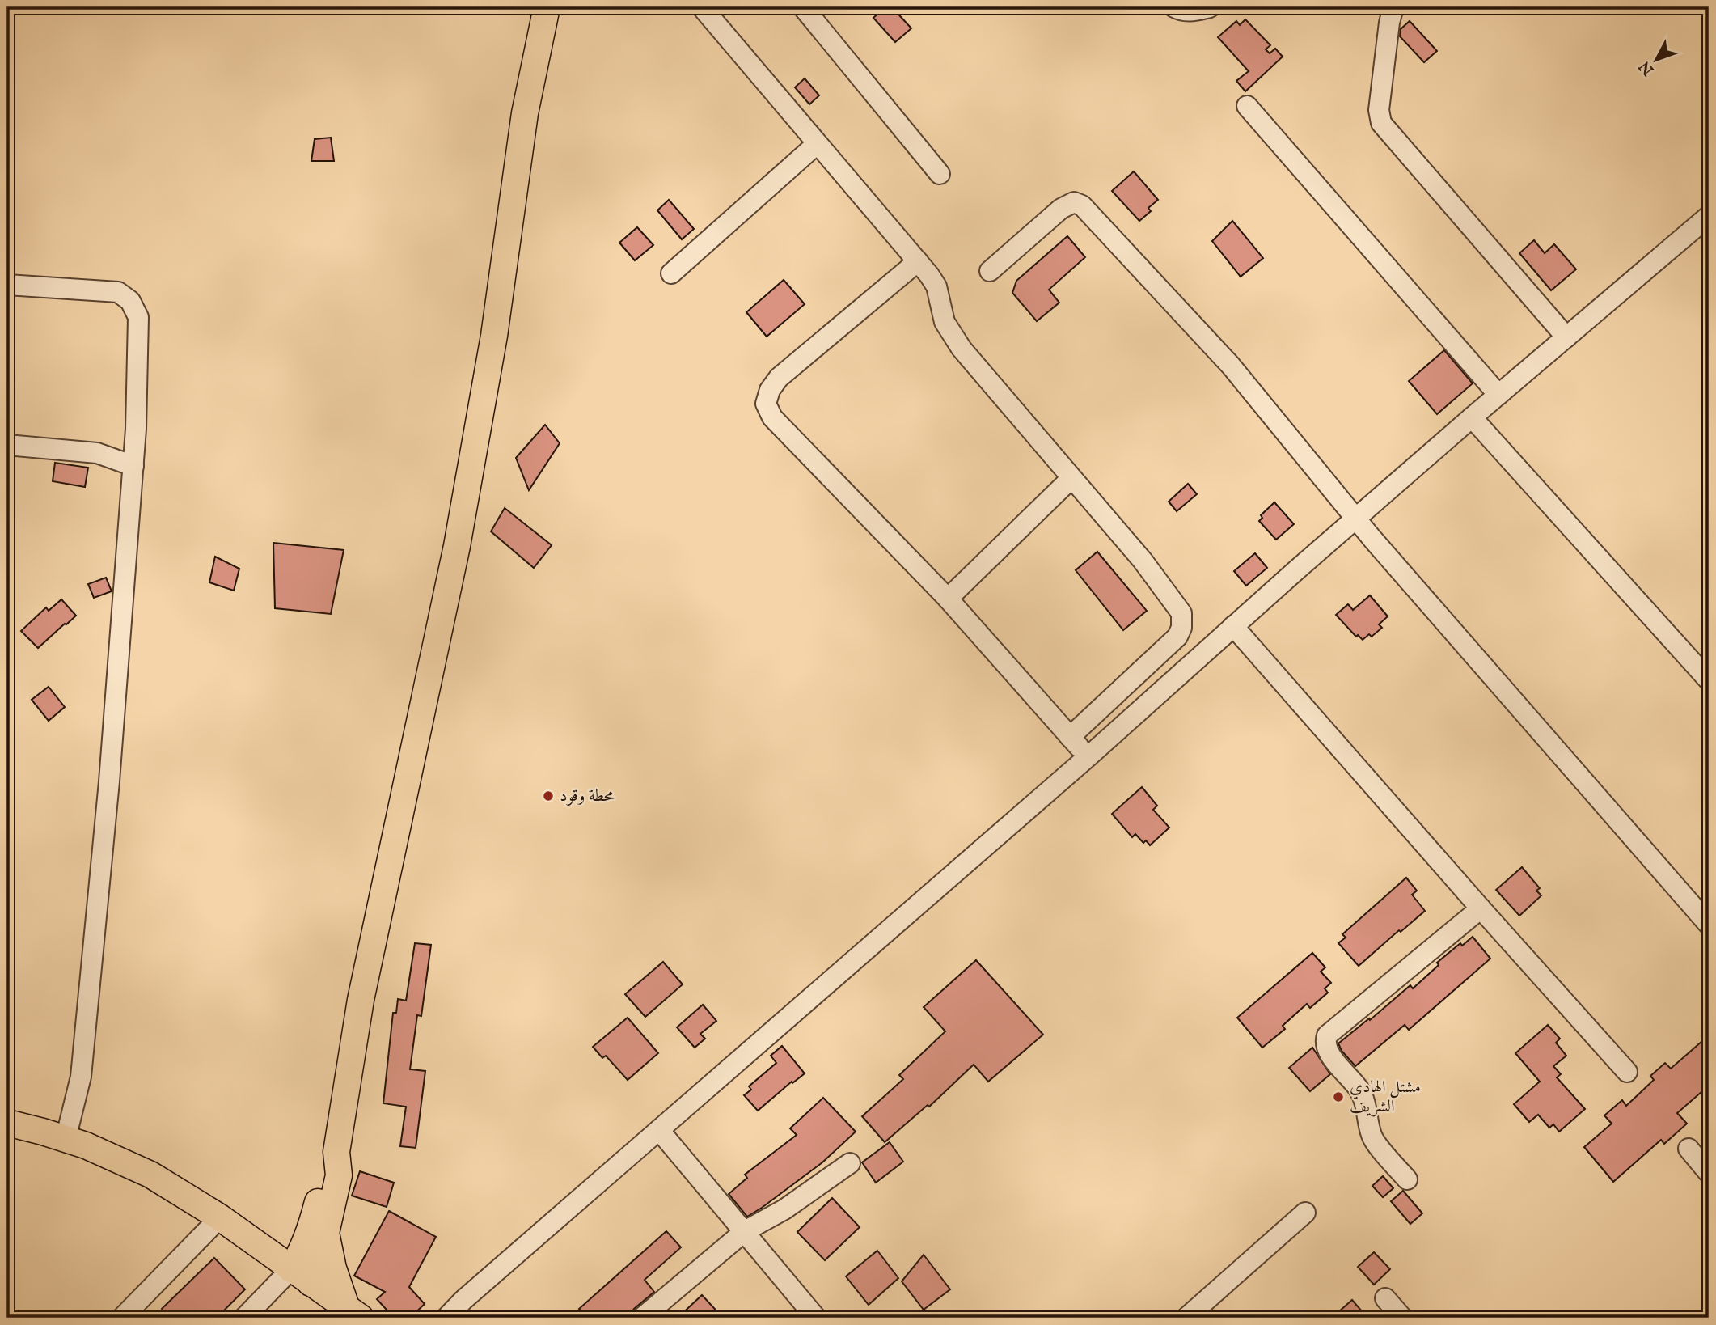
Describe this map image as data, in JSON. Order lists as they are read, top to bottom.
{
  "places": ["محطة وقود", "مشتل الهادي الشريف"],
  "north": "bottom left"
}
